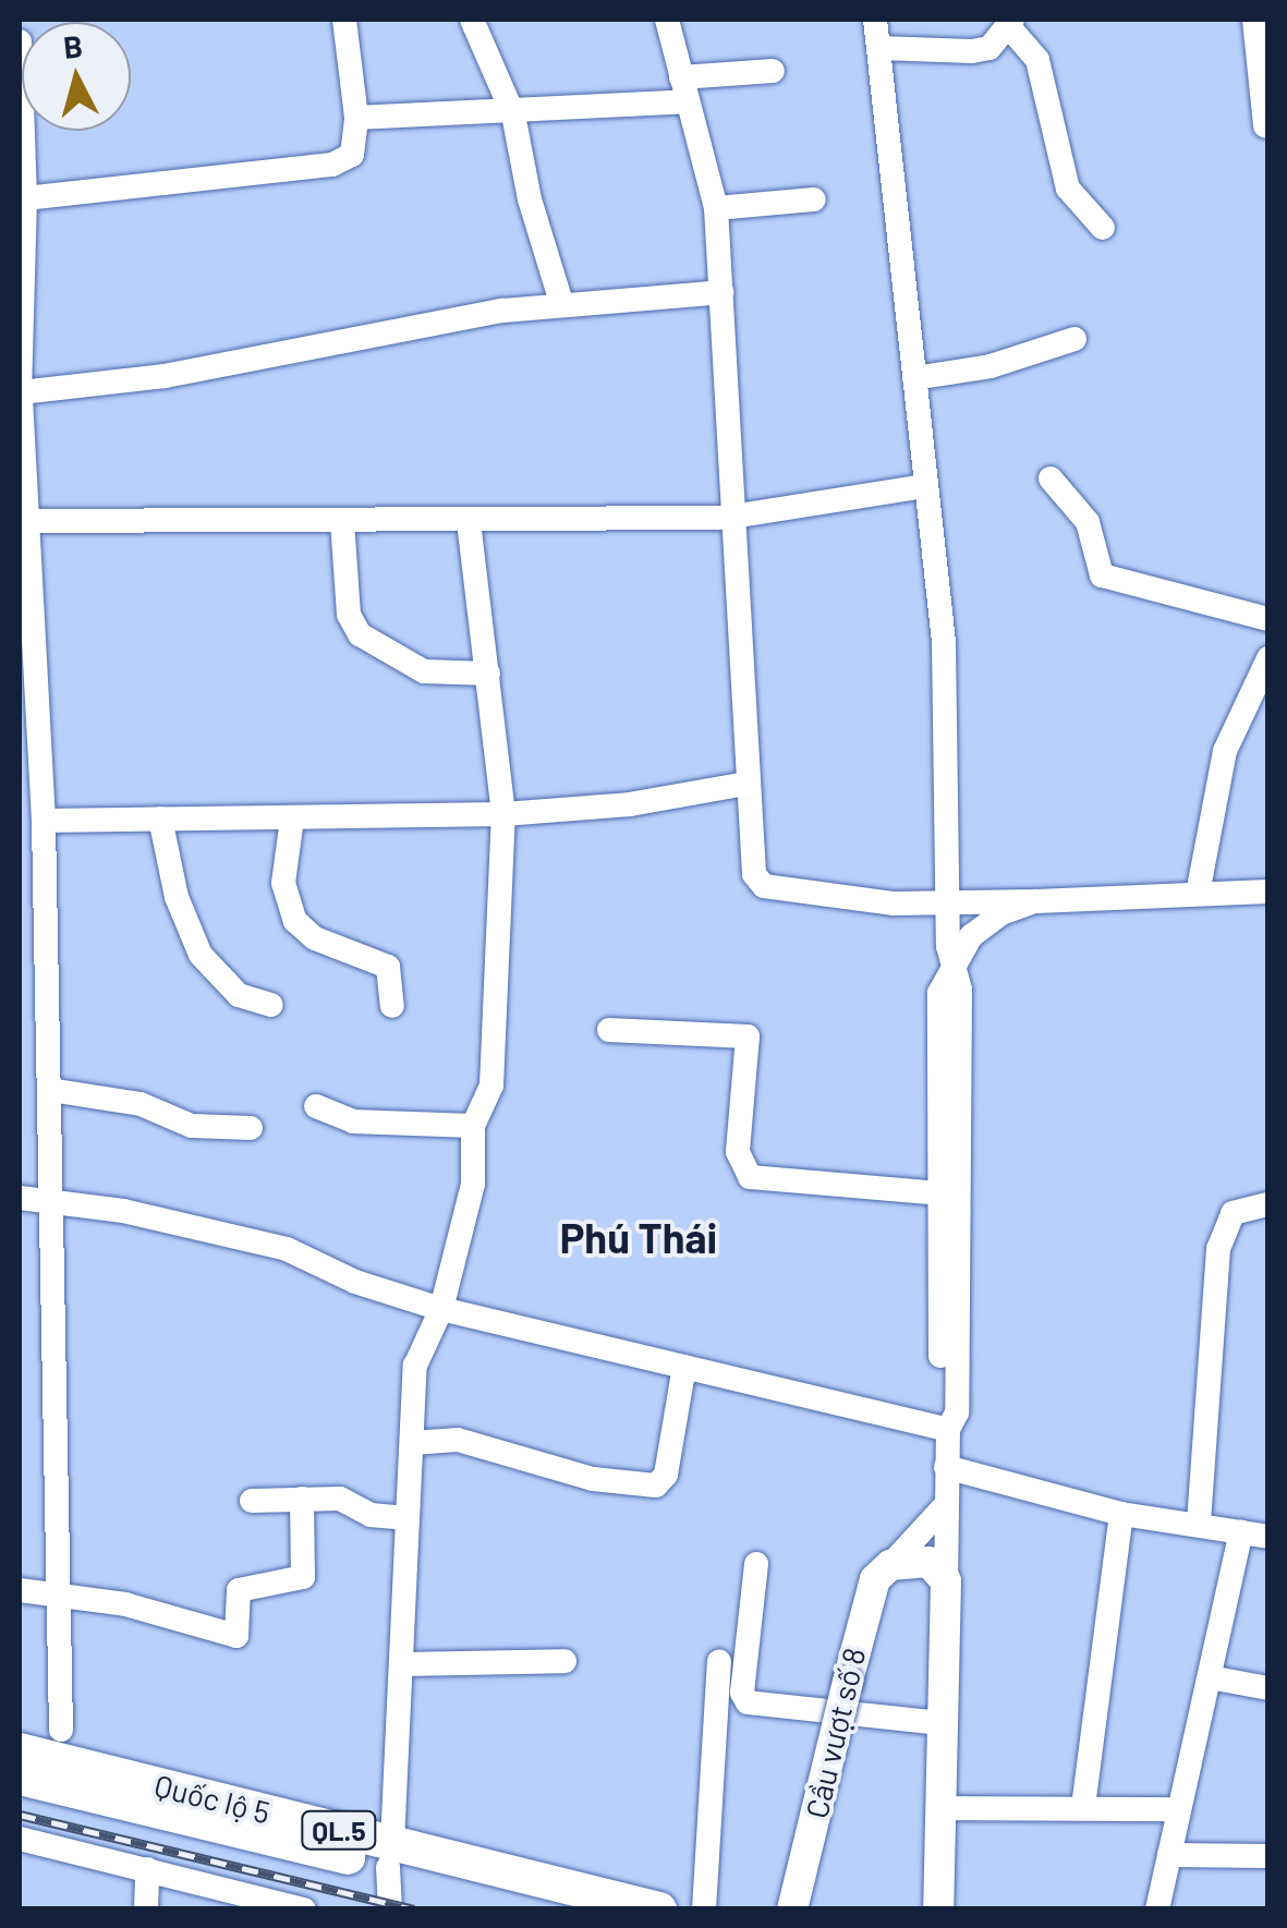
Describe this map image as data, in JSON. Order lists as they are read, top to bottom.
{
  "streets": {
    "highway": ["Quốc lộ 5", "QL.5"],
    "main road": ["Cầu vượt số 8"]
  },
  "districts": ["Phú Thái"],
  "north": "top"
}
